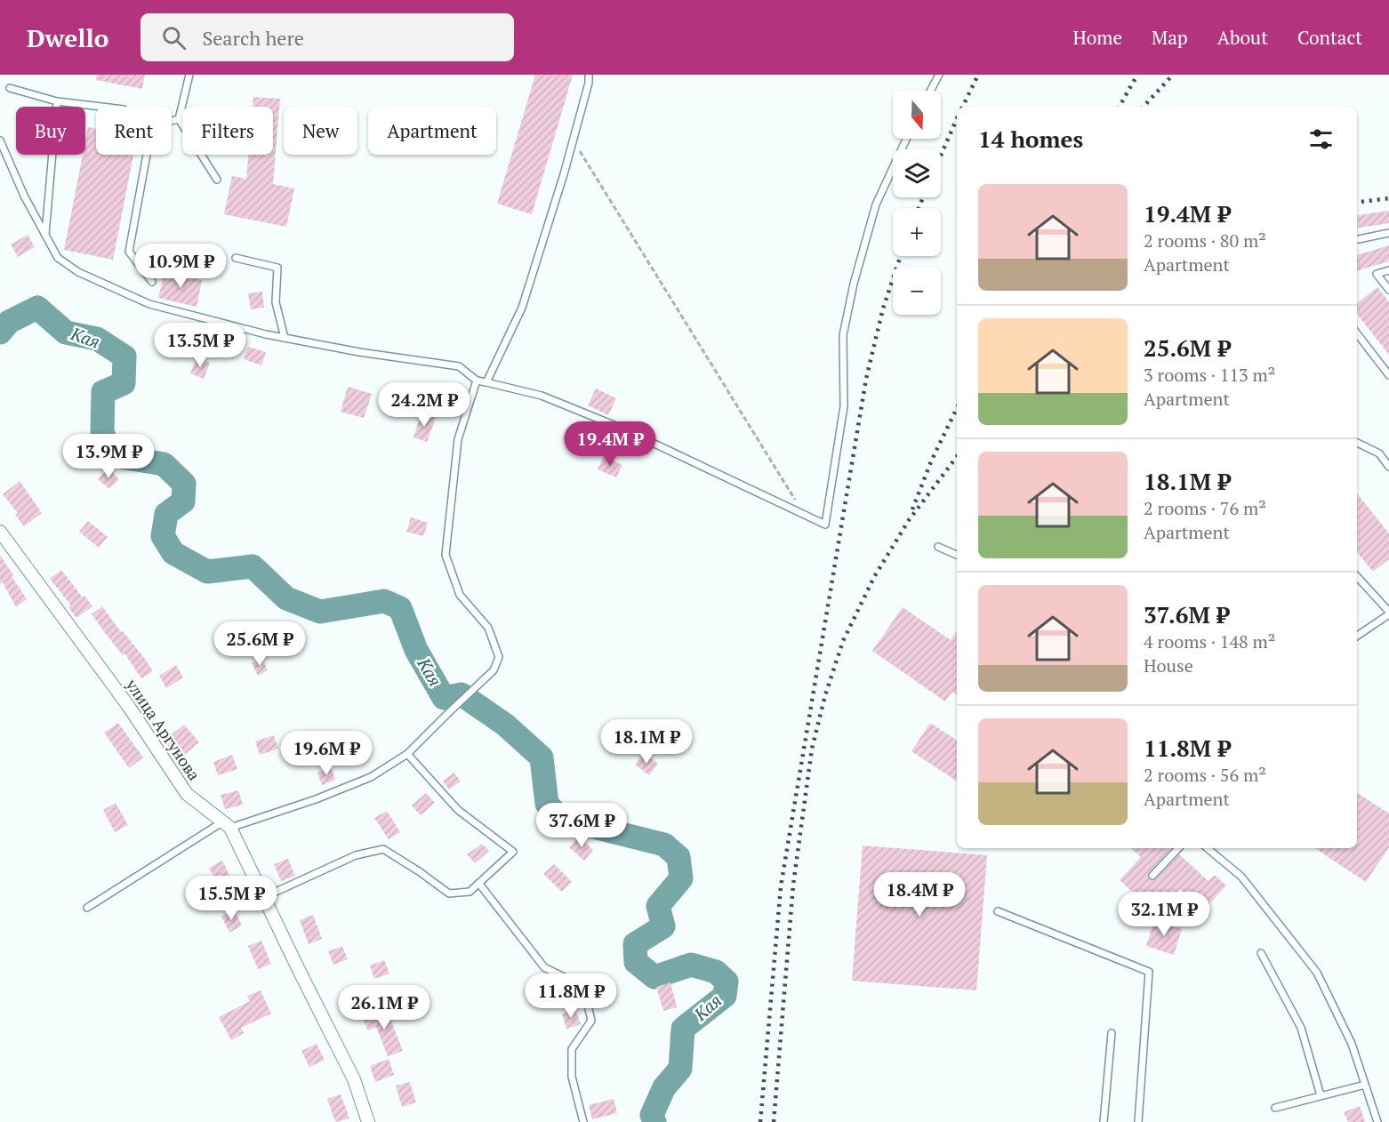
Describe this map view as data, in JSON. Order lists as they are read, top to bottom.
{
  "streets": {
    "street": ["улица Аргунова"]
  },
  "water": ["Кая"],
  "north": "bottom",
  "page": {
    "header": "Dwello",
    "search": "Search here",
    "nav": [
      "Home",
      "Map",
      "About",
      "Contact"
    ],
    "map_buttons": ["+", "−"],
    "chip": [
      "Buy",
      "Rent",
      "Filters",
      "New",
      "Apartment"
    ],
    "heading": "14 homes",
    "list": [
      {
        "name": "19.4M ₽",
        "note": "2 rooms · 80 m² · Apartment"
      },
      {
        "name": "25.6M ₽",
        "note": "3 rooms · 113 m² · Apartment"
      },
      {
        "name": "18.1M ₽",
        "note": "2 rooms · 76 m² · Apartment"
      },
      {
        "name": "37.6M ₽",
        "note": "4 rooms · 148 m² · House"
      },
      {
        "name": "11.8M ₽",
        "note": "2 rooms · 56 m² · Apartment"
      }
    ],
    "price": [
      "10.9M ₽",
      "13.5M ₽",
      "24.2M ₽",
      "19.4M ₽",
      "13.9M ₽",
      "25.6M ₽",
      "18.1M ₽",
      "19.6M ₽",
      "37.6M ₽",
      "18.4M ₽",
      "15.5M ₽",
      "32.1M ₽",
      "11.8M ₽",
      "26.1M ₽"
    ]
  }
}
